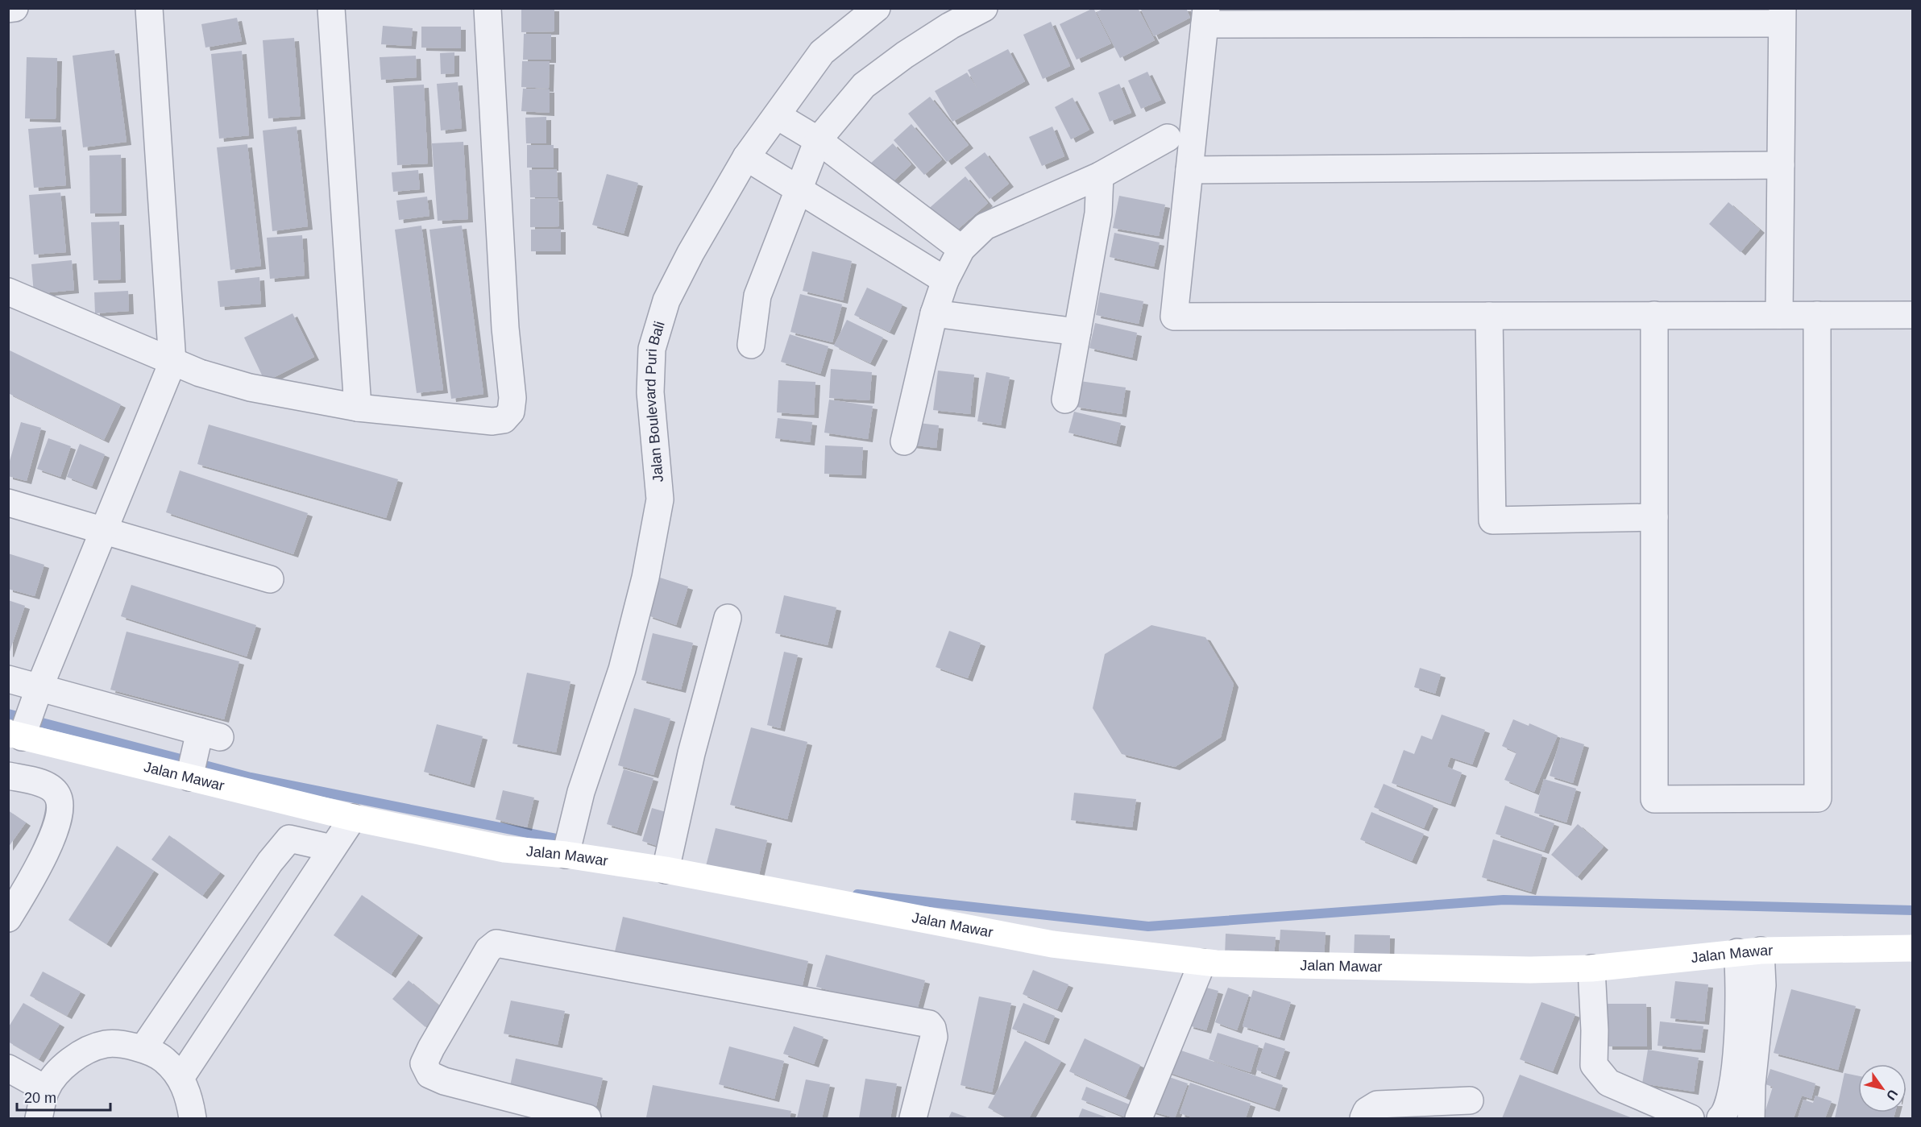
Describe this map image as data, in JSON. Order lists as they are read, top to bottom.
{
  "streets": {
    "street": ["Jalan Boulevard Puri Bali", "Jalan Mawar"]
  },
  "crossings": [
    ["Jalan Boulevard Puri Bali", "Jalan Mawar"]
  ],
  "scale_bar": "20 m",
  "north": "bottom right"
}
